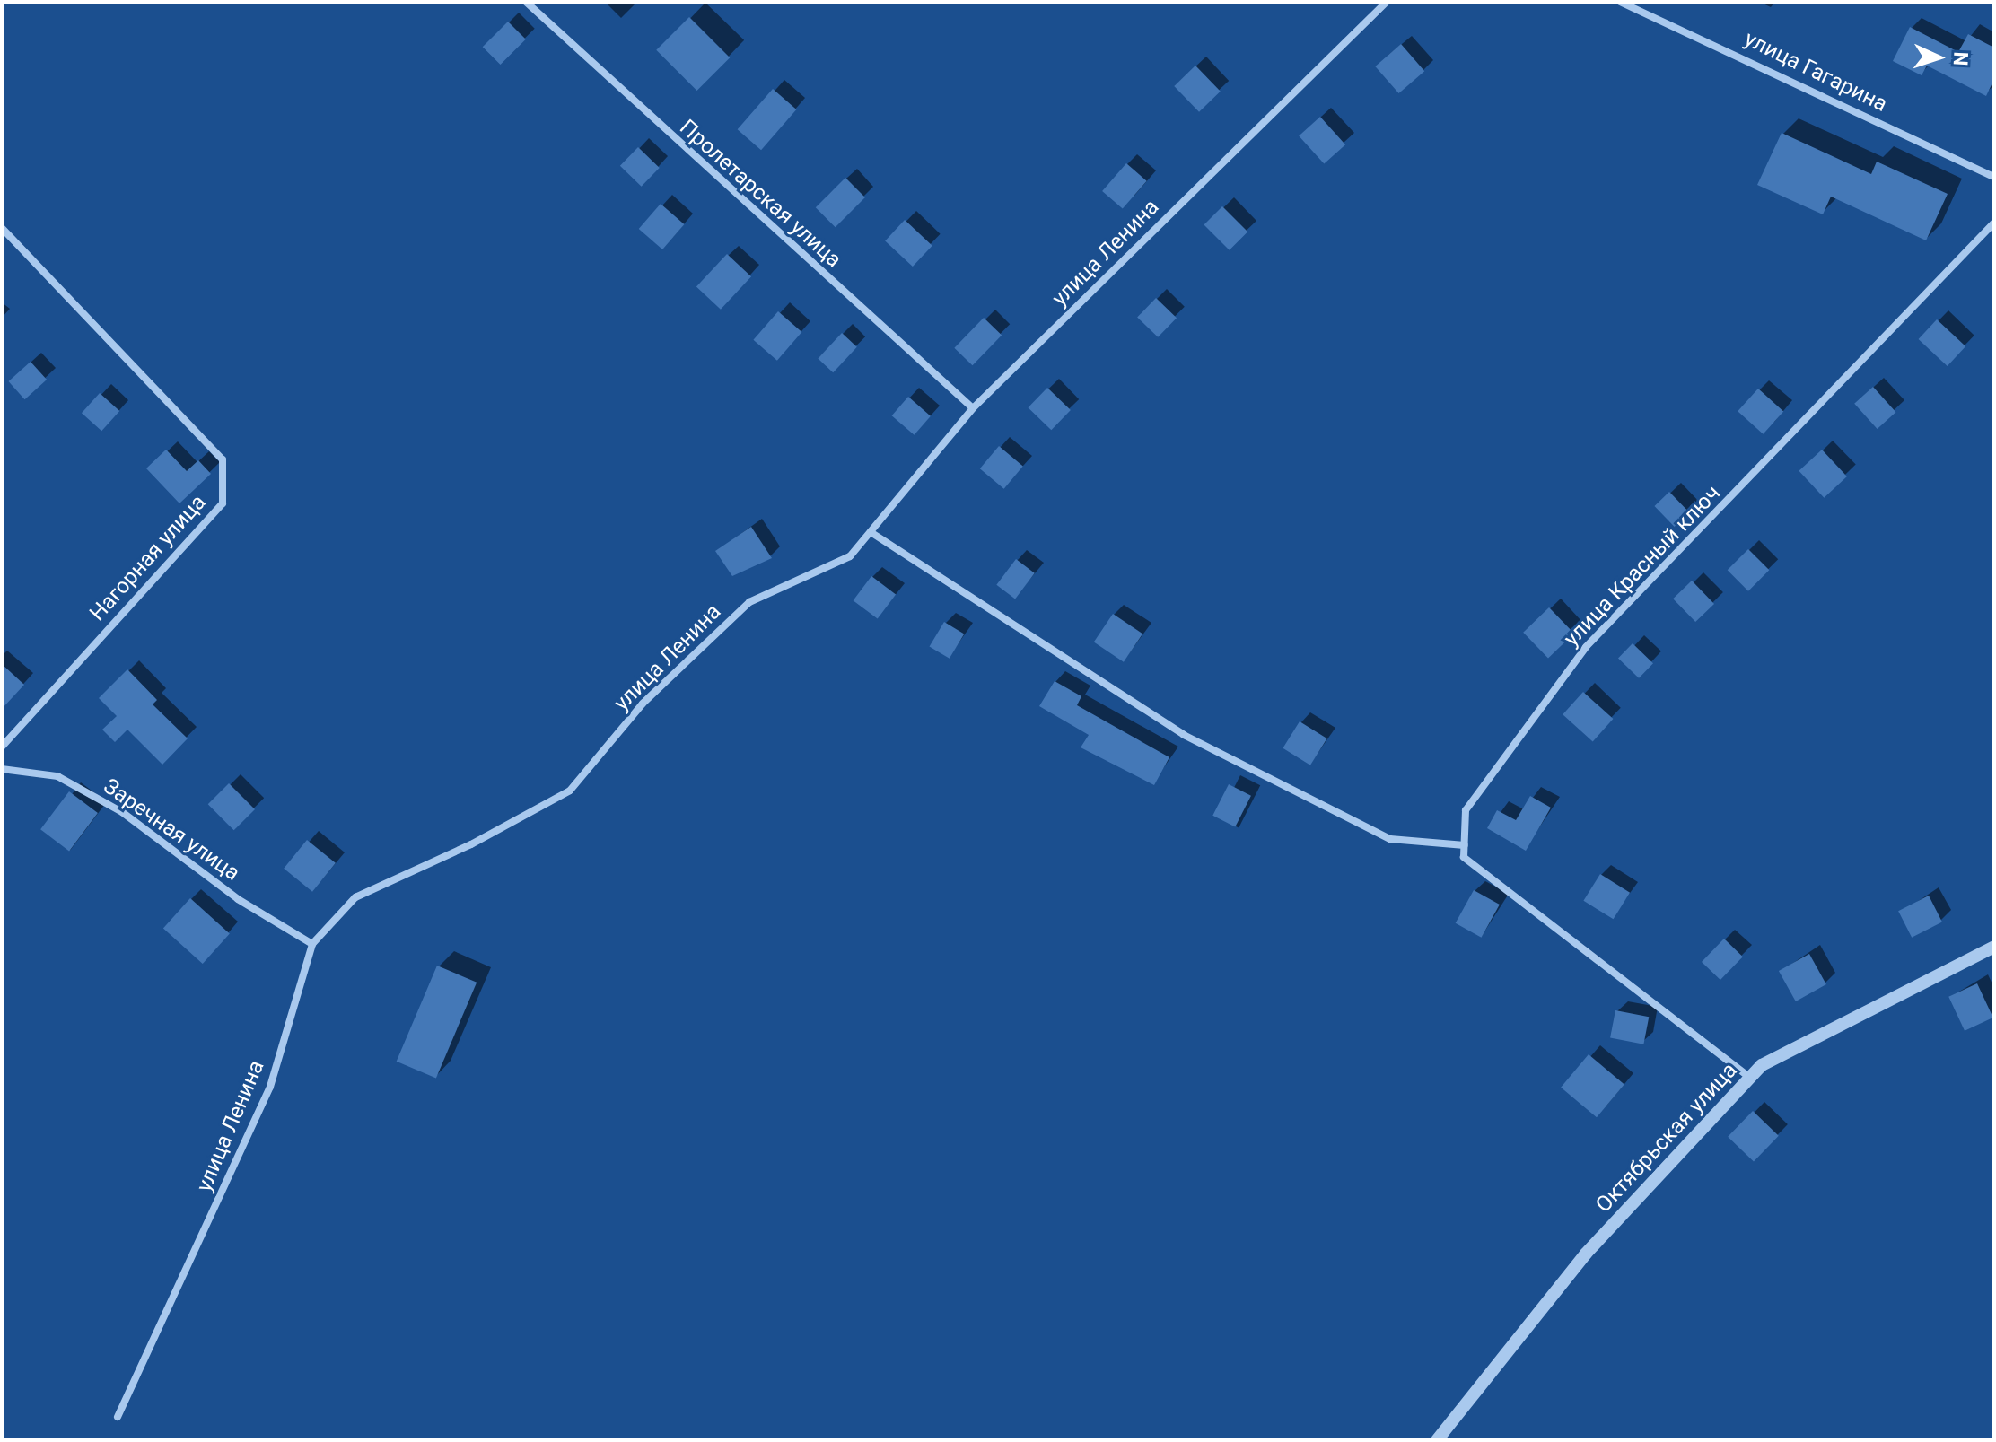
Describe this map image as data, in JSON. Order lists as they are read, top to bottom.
{
  "streets": {
    "street": [
      "улица Гагарина",
      "Пролетарская улица",
      "улица Ленина",
      "Нагорная улица",
      "улица Красный ключ",
      "Заречная улица",
      "Октябрьская улица"
    ]
  },
  "crossings": [
    ["Пролетарская улица", "улица Ленина"],
    ["улица Ленина", "Заречная улица"]
  ],
  "north": "right"
}
